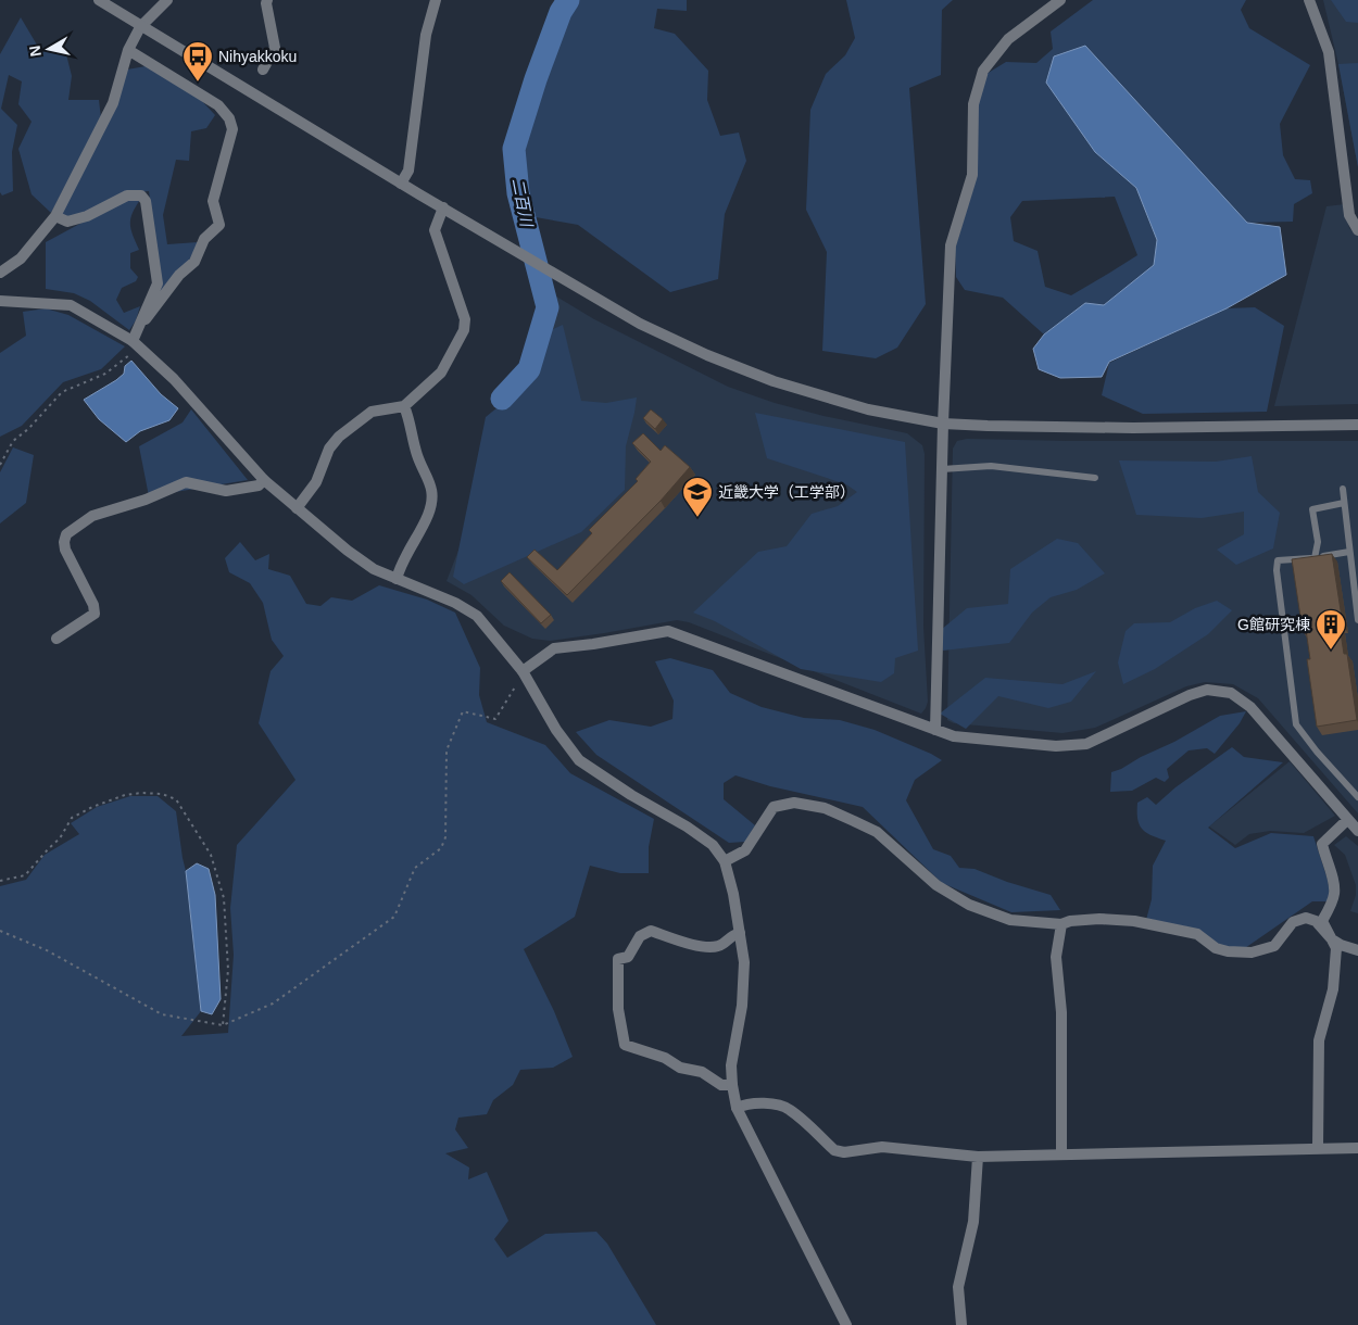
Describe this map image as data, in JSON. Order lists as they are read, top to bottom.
{
  "water": ["二百川"],
  "places": {
    "bus stop": ["Nihyakkoku"],
    "school or university": ["近畿大学（工学部）"],
    "building": ["G館研究棟"]
  },
  "north": "left"
}
